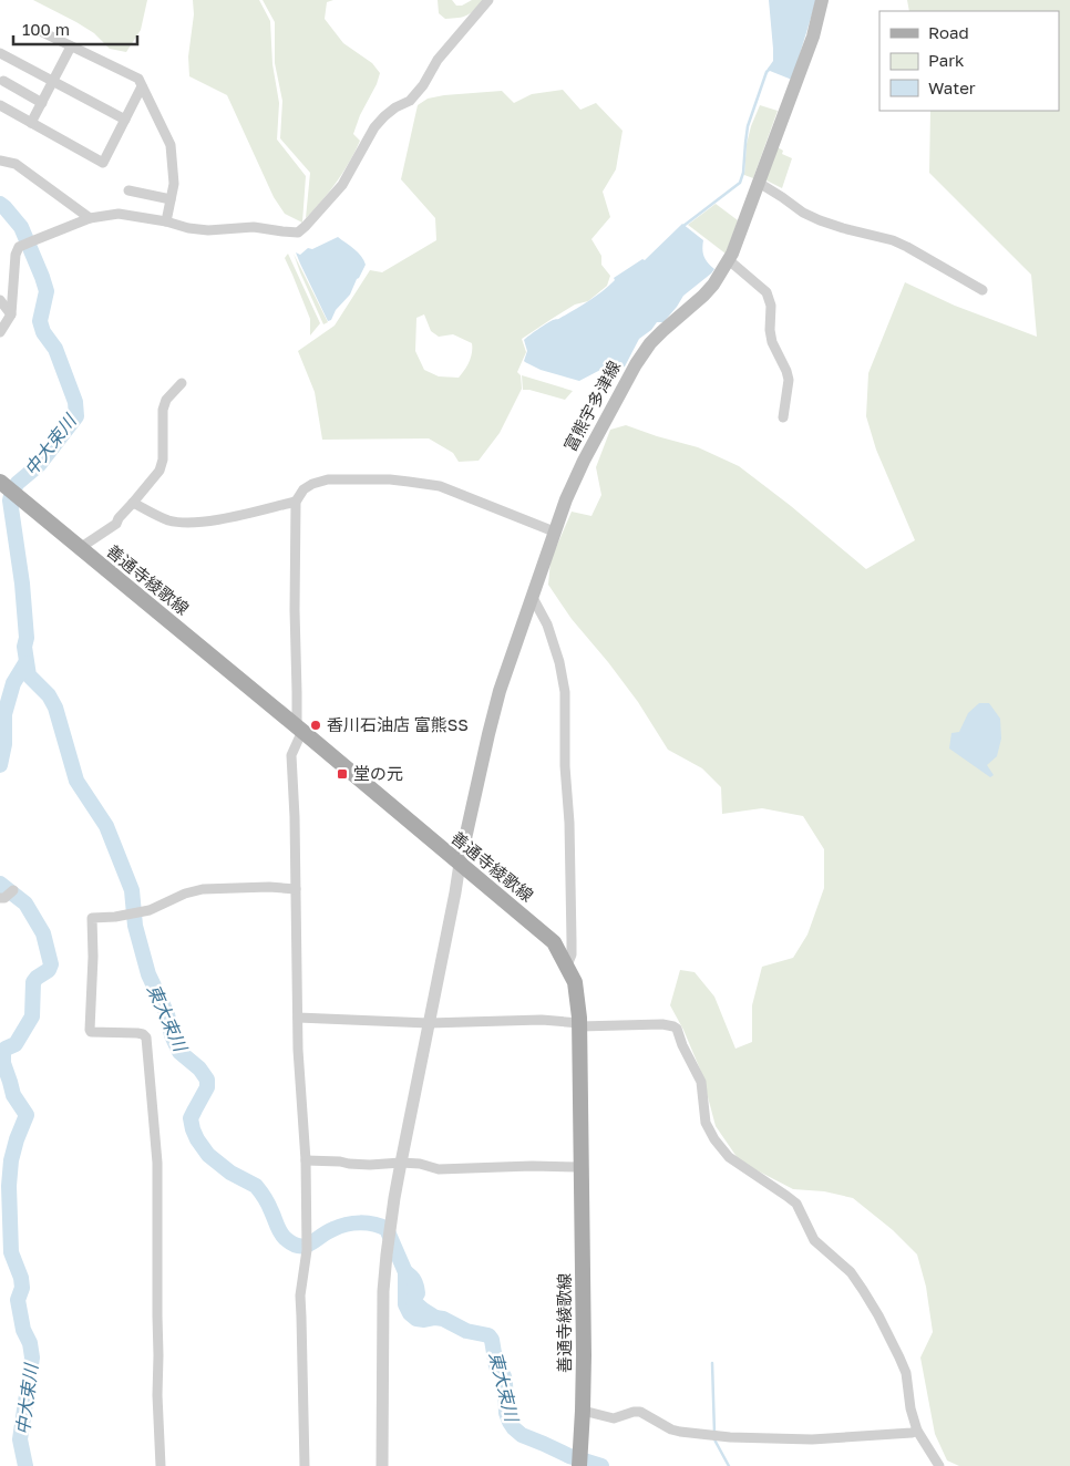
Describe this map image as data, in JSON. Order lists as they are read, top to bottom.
{
  "streets": {
    "main road": ["富熊宇多津線", "善通寺綾歌線"]
  },
  "crossings": [
    ["富熊宇多津線", "善通寺綾歌線"]
  ],
  "water": ["中大束川", "東大束川"],
  "places": {
    "other": ["香川石油店 富熊SS"],
    "transit": ["堂の元"]
  },
  "legend": ["Road", "Park", "Water"],
  "scale_bar": "100 m"
}
